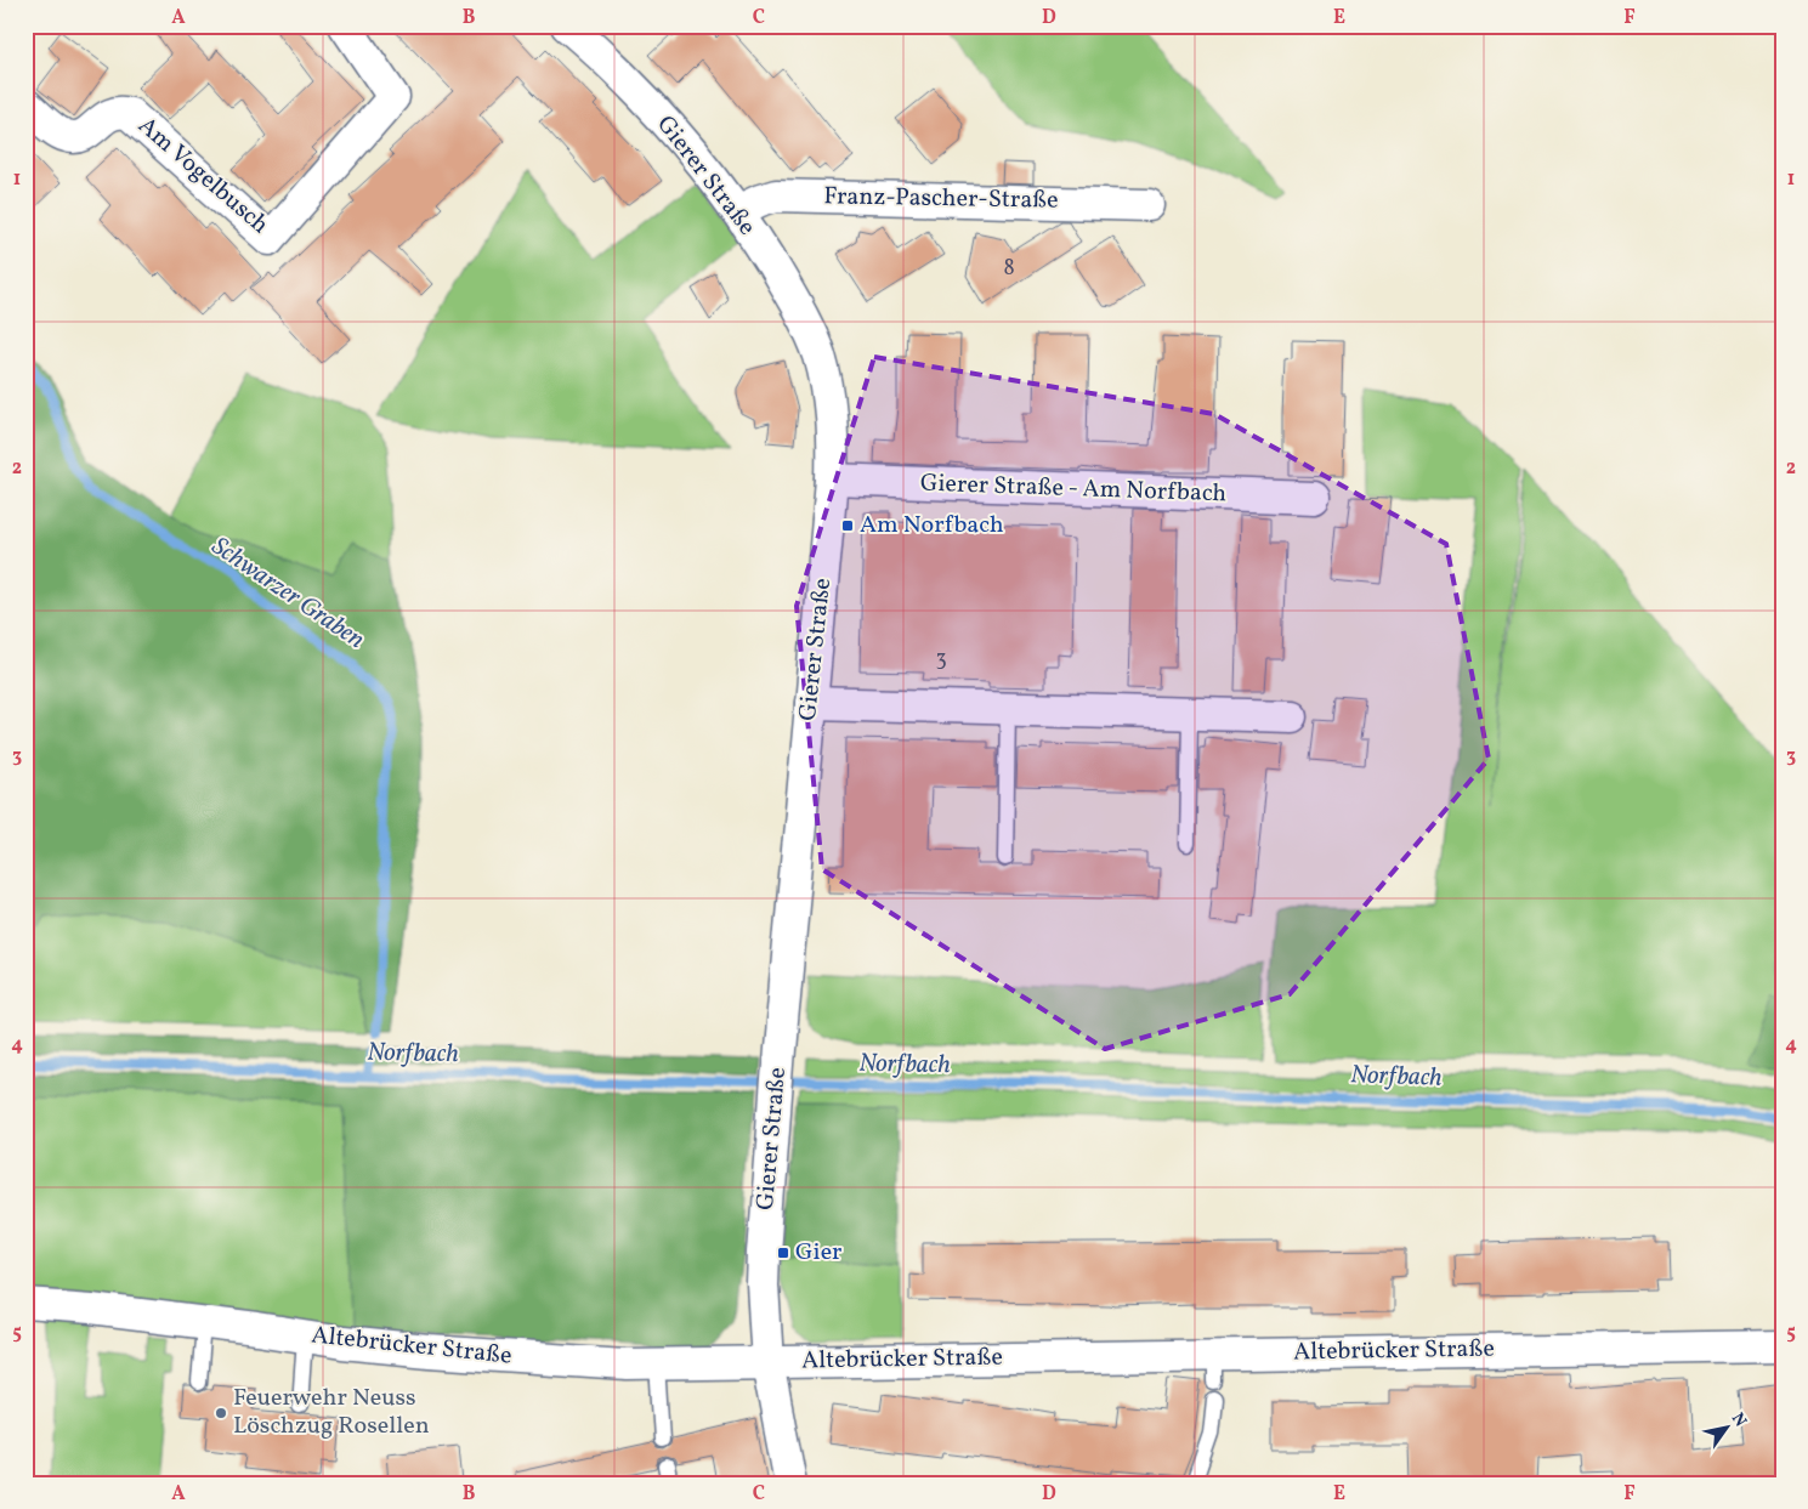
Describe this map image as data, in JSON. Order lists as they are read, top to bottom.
{
  "streets": {
    "street": [
      "Am Vogelbusch",
      "Gierer Straße",
      "Franz-Pascher-Straße",
      "Gierer Straße - Am Norfbach",
      "Altebrücker Straße"
    ]
  },
  "crossings": [
    ["Gierer Straße", "Franz-Pascher-Straße"],
    ["Gierer Straße", "Gierer Straße - Am Norfbach"],
    ["Gierer Straße", "Altebrücker Straße"]
  ],
  "water": ["Schwarzer Graben", "Norfbach"],
  "places": {
    "transit": ["Am Norfbach", "Gier"],
    "other": ["Feuerwehr Neuss Löschzug Rosellen"]
  },
  "house_numbers": ["8", "3"],
  "north": "top right",
  "grid": {
    "columns": [
      "A",
      "B",
      "C",
      "D",
      "E",
      "F"
    ],
    "rows": [
      "1",
      "2",
      "3",
      "4",
      "5"
    ]
  }
}
